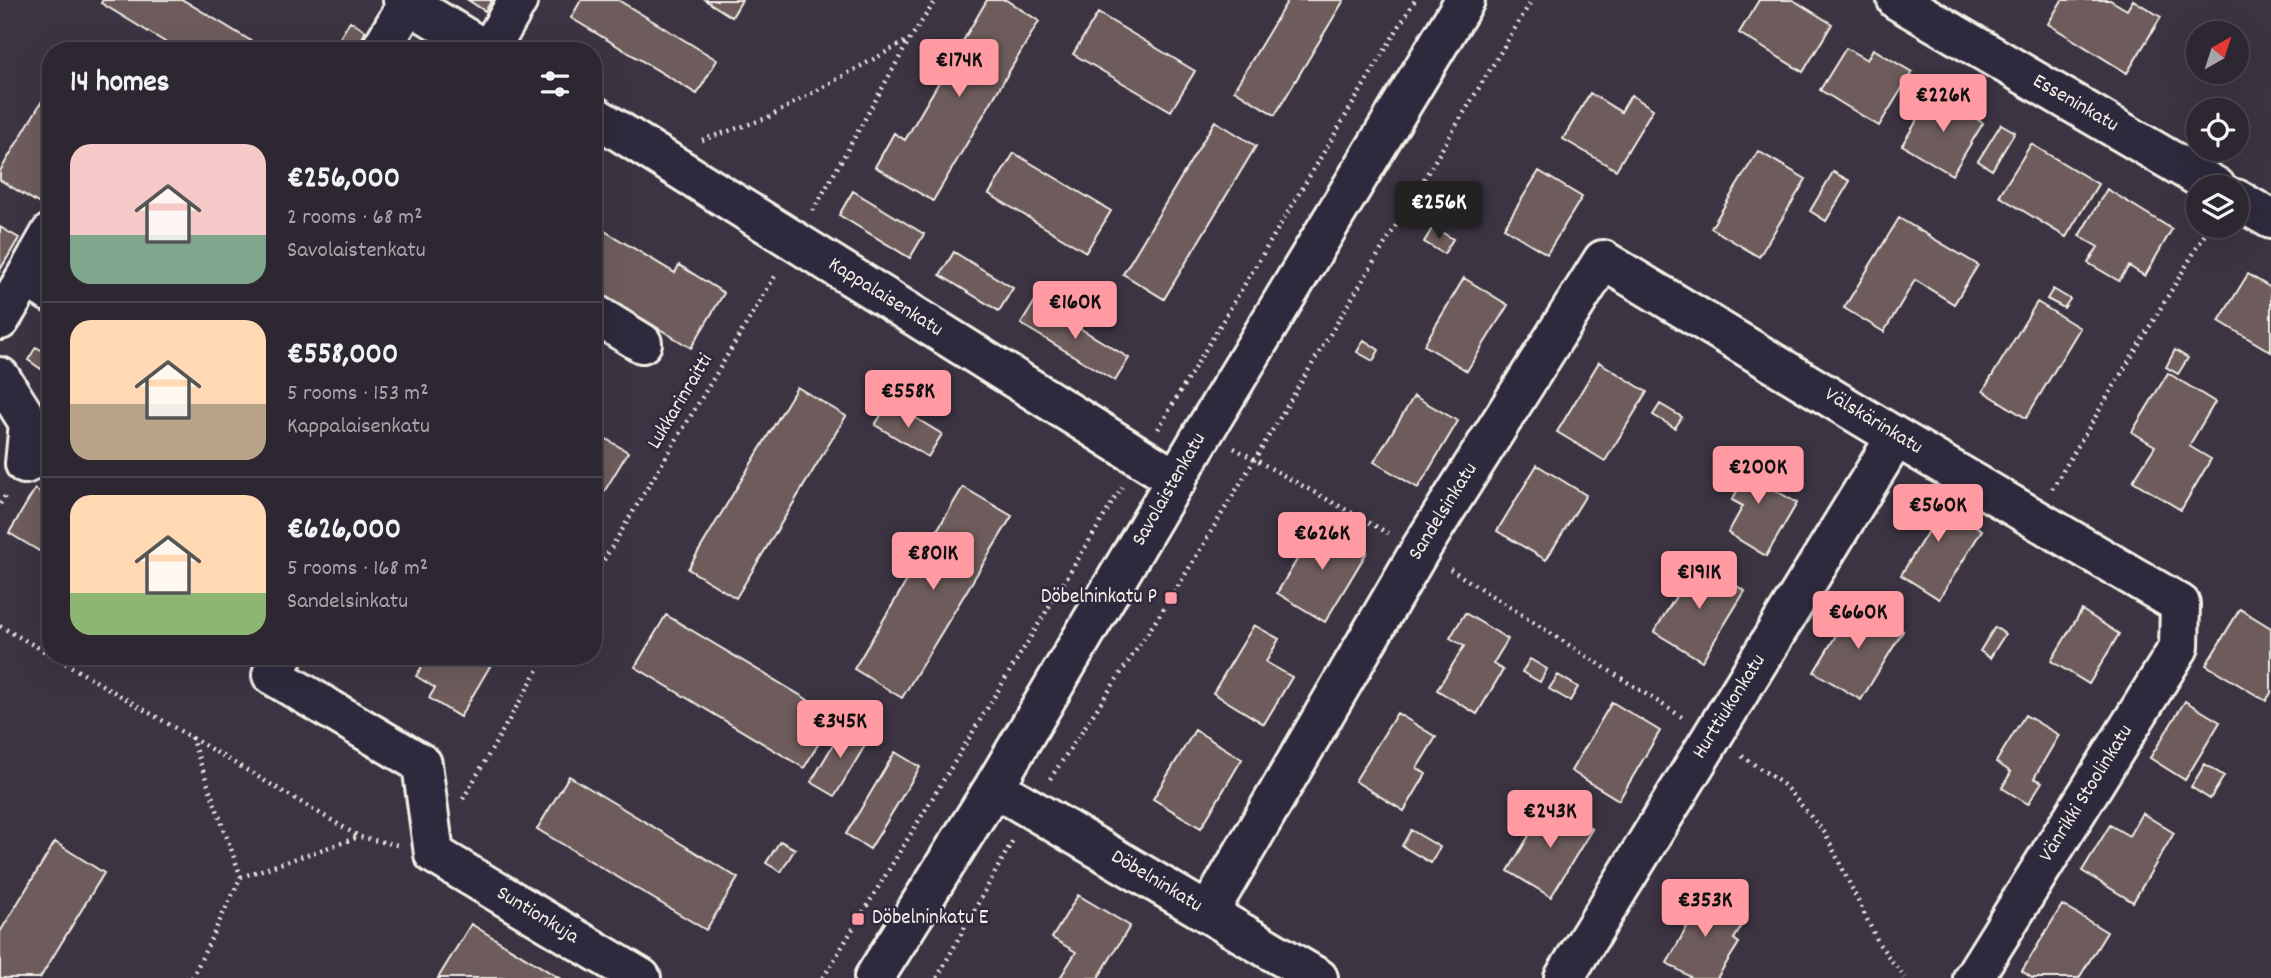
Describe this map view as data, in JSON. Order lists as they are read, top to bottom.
{
  "streets": {
    "street": [
      "Esseninkatu",
      "Kappalaisenkatu",
      "Välskärinkatu",
      "Savolaistenkatu",
      "Sandelsinkatu",
      "Hurttiukonkatu",
      "Vänrikki Stoolinkatu",
      "Döbelninkatu",
      "Suntionkuja"
    ],
    "path": ["Lukkarinraitti"]
  },
  "crossings": [
    ["Kappalaisenkatu", "Lukkarinraitti"],
    ["Kappalaisenkatu", "Savolaistenkatu"],
    ["Välskärinkatu", "Sandelsinkatu"],
    ["Välskärinkatu", "Hurttiukonkatu"],
    ["Välskärinkatu", "Vänrikki Stoolinkatu"],
    ["Savolaistenkatu", "Döbelninkatu"],
    ["Sandelsinkatu", "Döbelninkatu"]
  ],
  "places": {
    "transit": ["Döbelninkatu P", "Döbelninkatu E"]
  },
  "north": "top right",
  "page": {
    "price": [
      "€174K",
      "€226K",
      "€256K",
      "€160K",
      "€558K",
      "€200K",
      "€560K",
      "€626K",
      "€801K",
      "€191K",
      "€660K",
      "€345K",
      "€243K",
      "€353K"
    ],
    "heading": "14 homes",
    "list": [
      {
        "name": "€256,000",
        "note": "2 rooms · 68 m² · Savolaistenkatu"
      },
      {
        "name": "€558,000",
        "note": "5 rooms · 153 m² · Kappalaisenkatu"
      },
      {
        "name": "€626,000",
        "note": "5 rooms · 168 m² · Sandelsinkatu"
      }
    ]
  }
}
